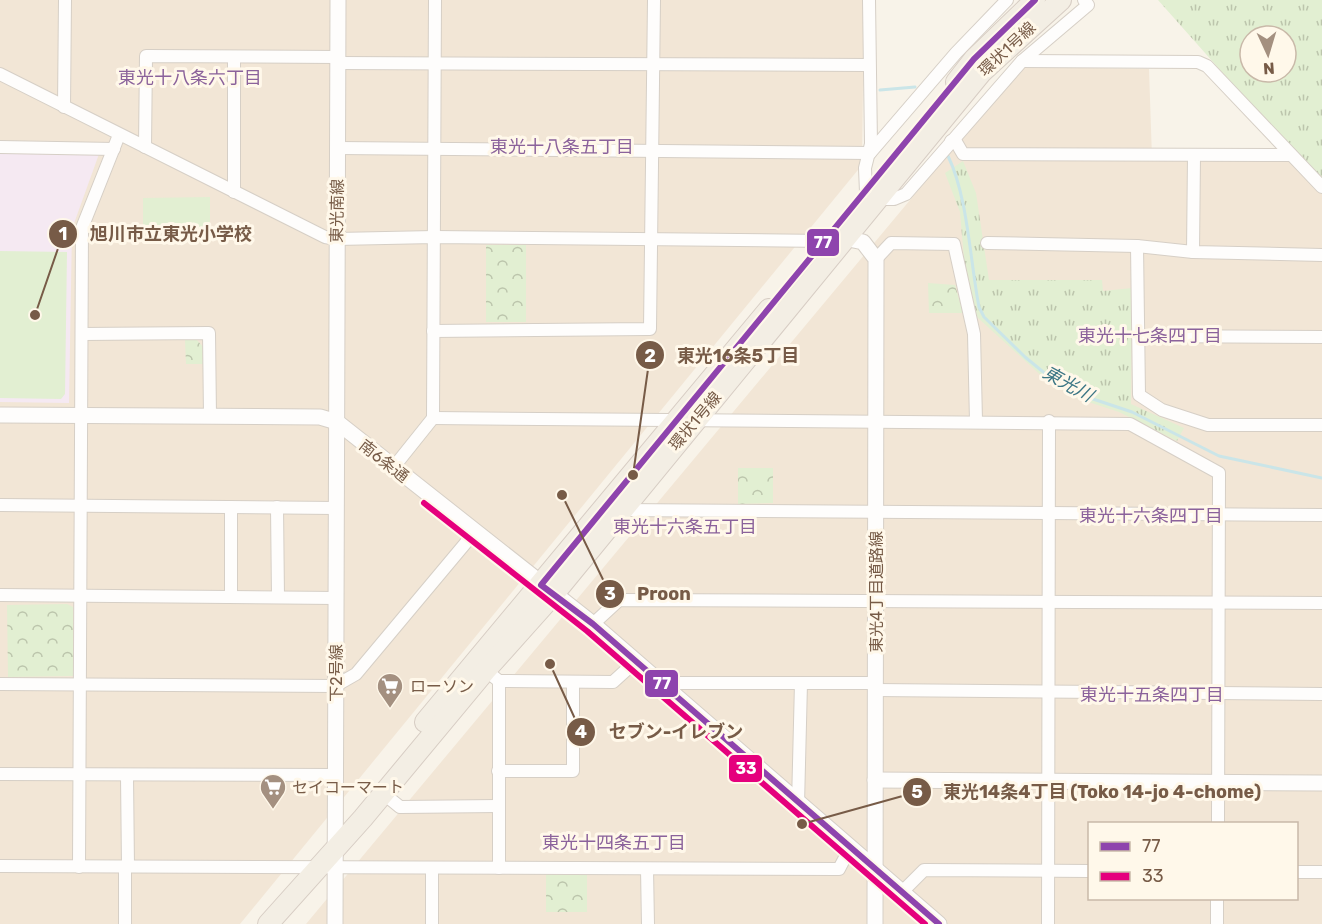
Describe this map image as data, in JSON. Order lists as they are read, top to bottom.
{
  "streets": {
    "main road": ["環状1号線"],
    "street": [
      "東光南線",
      "南6条通",
      "東光4丁目道路線",
      "下2号線"
    ]
  },
  "crossings": [
    ["環状1号線", "南6条通"],
    ["環状1号線", "下2号線"],
    ["東光南線", "南6条通"],
    ["東光南線", "下2号線"],
    ["南6条通", "東光4丁目道路線"],
    ["南6条通", "下2号線"]
  ],
  "districts": [
    "東光十八条六丁目",
    "東光十八条五丁目",
    "東光十七条四丁目",
    "東光十六条四丁目",
    "東光十六条五丁目",
    "東光十五条四丁目",
    "東光十四条五丁目"
  ],
  "water": ["東光川"],
  "places": {
    "other": [
      "旭川市立東光小学校",
      "東光16条5丁目",
      "Proon",
      "セブン-イレブン",
      "東光14条4丁目 (Toko 14-jo 4-chome)"
    ],
    "supermarket": ["ローソン", "セイコーマート"]
  },
  "lines": ["transit line 77", "transit line 33"],
  "legend": ["77", "33"],
  "north": "bottom"
}
